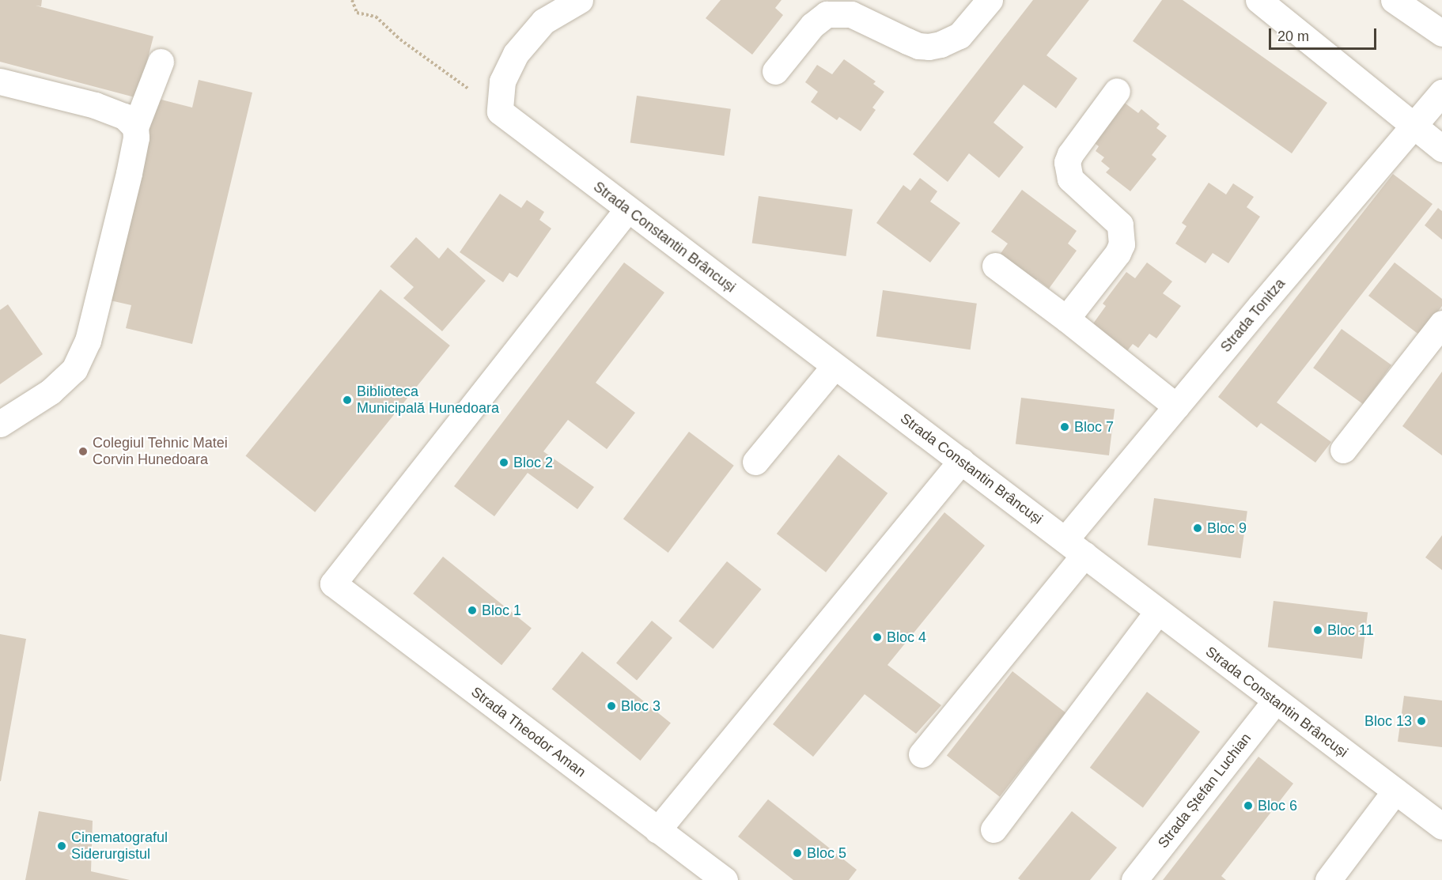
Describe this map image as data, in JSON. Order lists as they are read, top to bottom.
{
  "streets": {
    "street": [
      "Strada Constantin Brâncuși",
      "Strada Tonitza",
      "Strada Theodor Aman",
      "Strada Ștefan Luchian"
    ]
  },
  "crossings": [
    ["Strada Constantin Brâncuși", "Strada Tonitza"],
    ["Strada Constantin Brâncuși", "Strada Theodor Aman"],
    ["Strada Constantin Brâncuși", "Strada Ștefan Luchian"]
  ],
  "places": [
    "Biblioteca Municipală Hunedoara",
    "Bloc 7",
    "Colegiul Tehnic Matei Corvin Hunedoara",
    "Bloc 2",
    "Bloc 9",
    "Bloc 1",
    "Bloc 11",
    "Bloc 4",
    "Bloc 3",
    "Bloc 13",
    "Bloc 6",
    "Cinematograful Siderurgistul",
    "Bloc 5"
  ],
  "scale_bar": "20 m"
}
